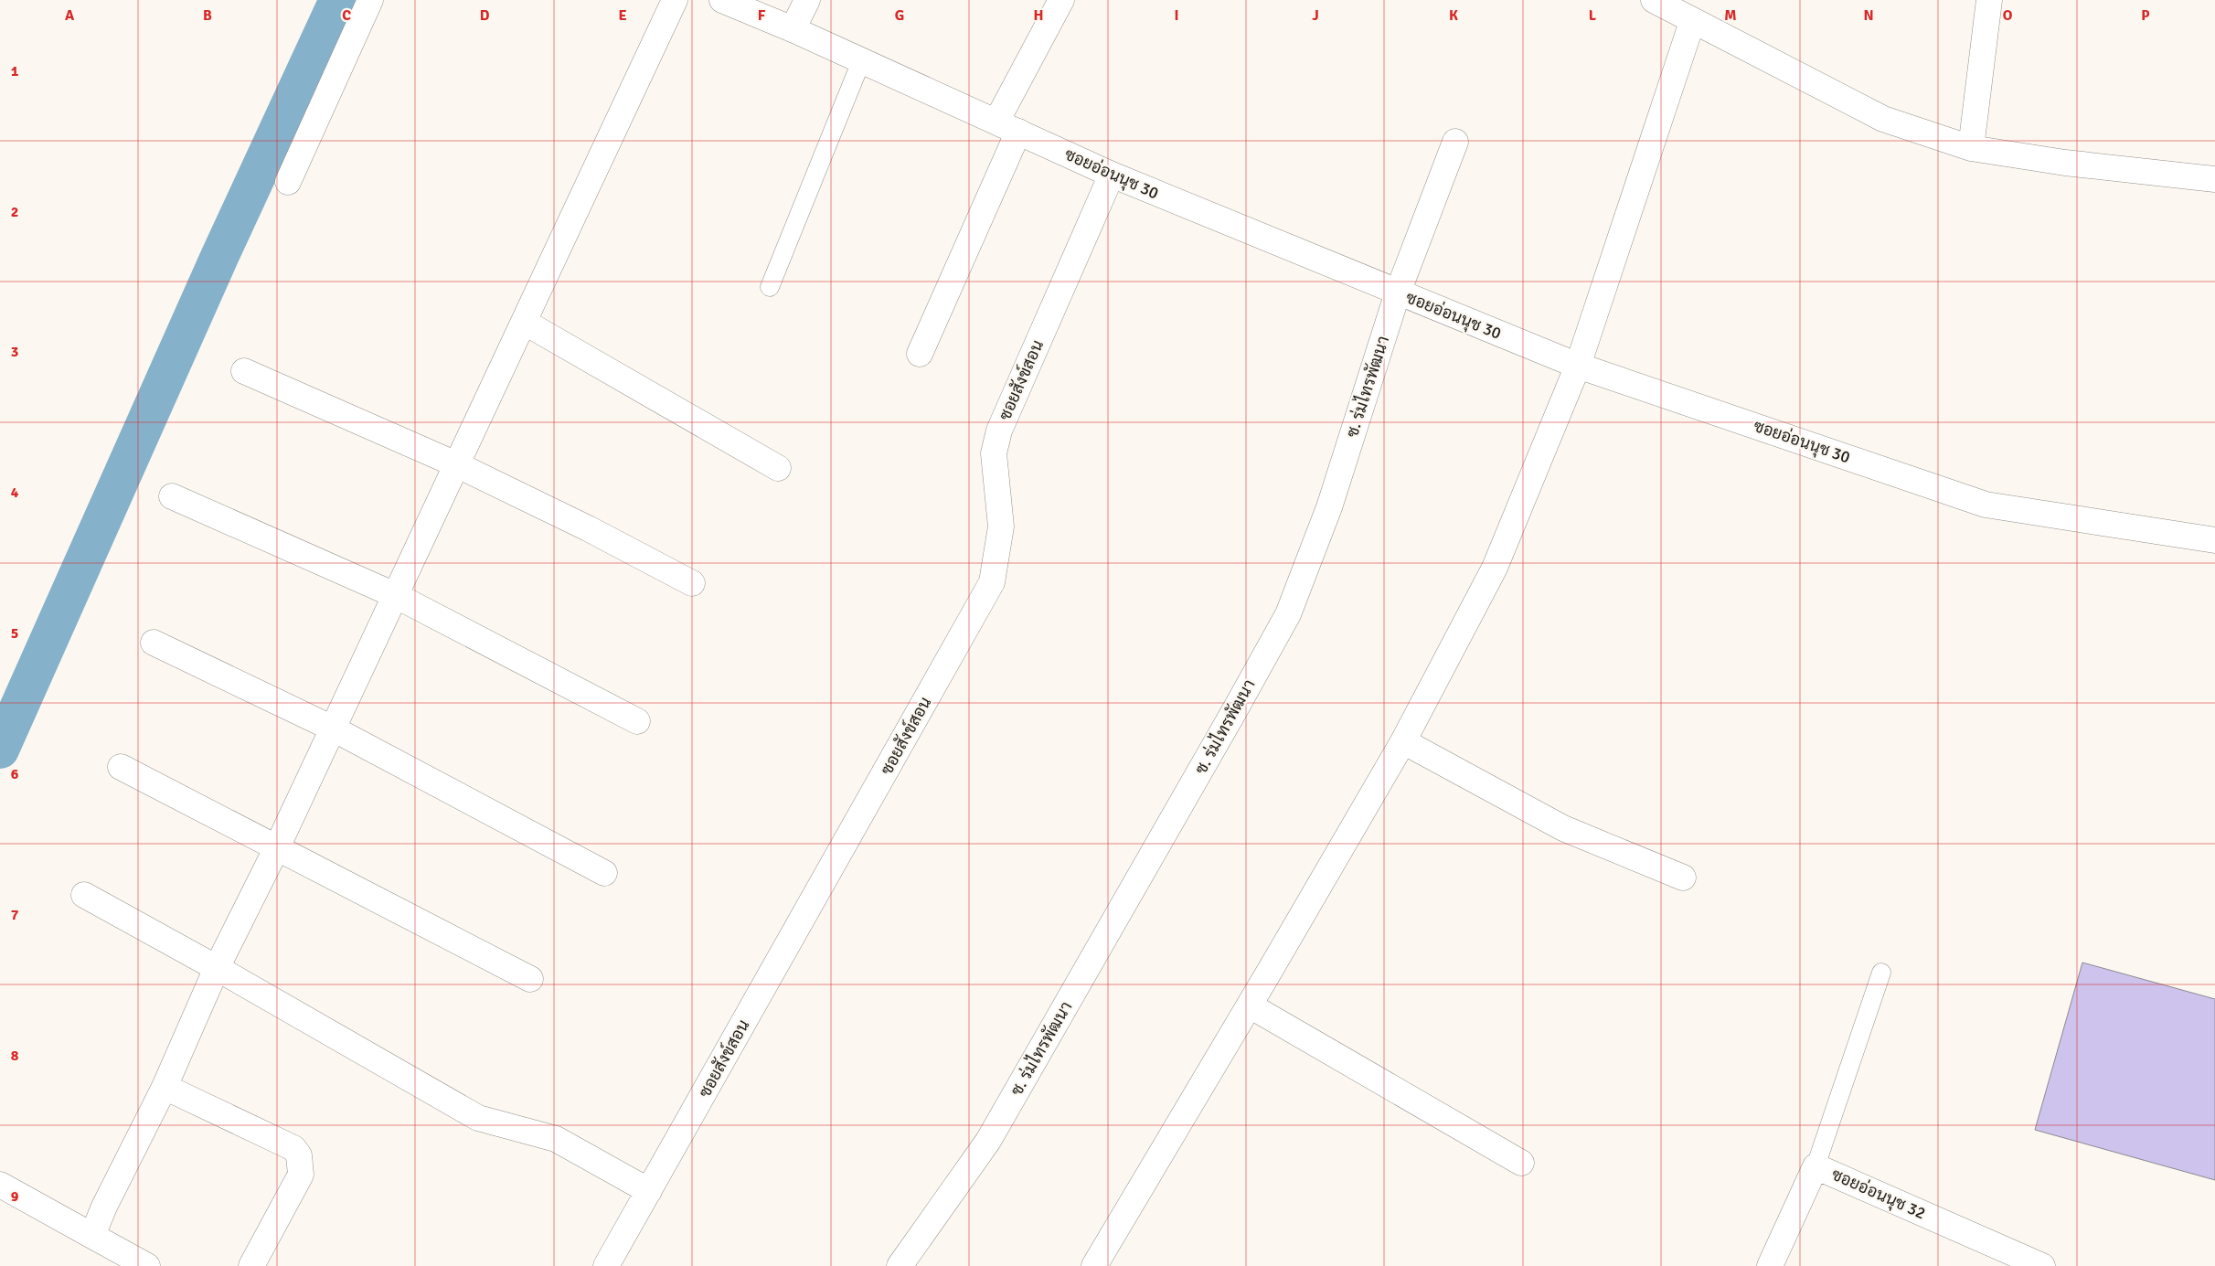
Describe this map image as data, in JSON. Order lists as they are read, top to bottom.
{
  "streets": {
    "street": [
      "ซอยอ่อนนุช 30",
      "ซอยสังข์สอน",
      "ซ. ร่มไทรพัฒนา",
      "ซอยอ่อนนุช 32"
    ]
  },
  "crossings": [
    ["ซอยอ่อนนุช 30", "ซอยสังข์สอน"],
    ["ซอยอ่อนนุช 30", "ซ. ร่มไทรพัฒนา"]
  ],
  "grid": {
    "columns": [
      "A",
      "B",
      "C",
      "D",
      "E",
      "F",
      "G",
      "H",
      "I",
      "J",
      "K",
      "L",
      "M",
      "N",
      "O",
      "P"
    ],
    "rows": [
      "1",
      "2",
      "3",
      "4",
      "5",
      "6",
      "7",
      "8",
      "9"
    ]
  }
}
